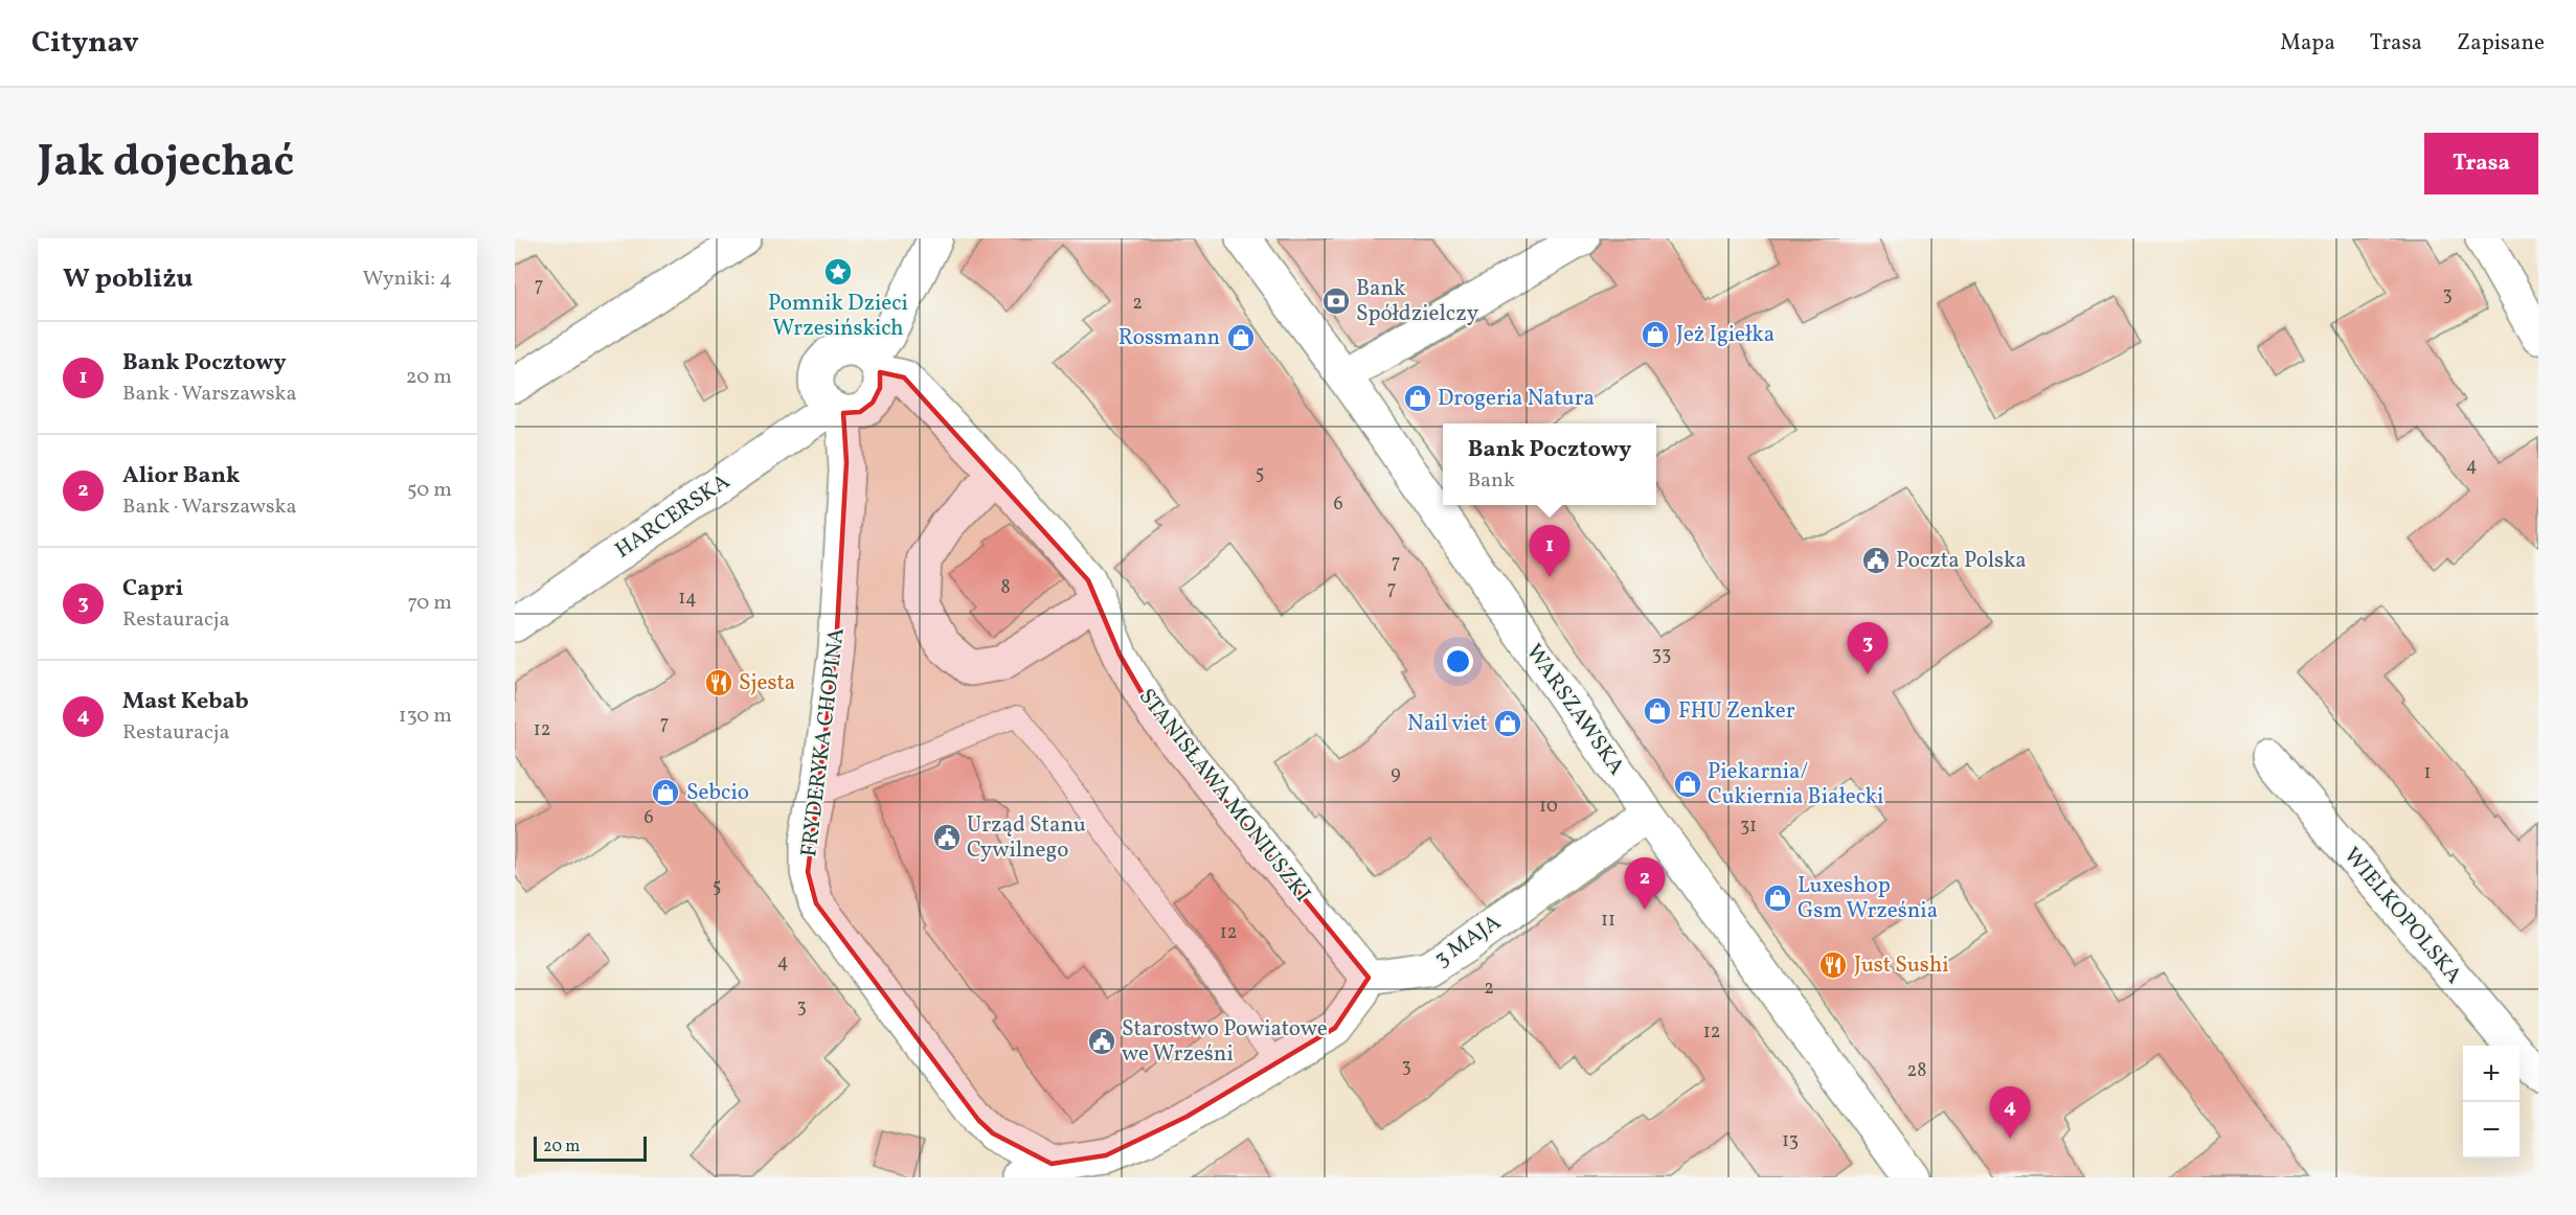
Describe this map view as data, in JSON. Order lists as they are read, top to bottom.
{
  "streets": {
    "street": [
      "HARCERSKA",
      "WARSZAWSKA",
      "FRYDERYKA CHOPINA",
      "STANISŁAWA MONIUSZKI",
      "WIELKOPOLSKA",
      "3 MAJA"
    ]
  },
  "crossings": [
    ["HARCERSKA", "FRYDERYKA CHOPINA"],
    ["HARCERSKA", "STANISŁAWA MONIUSZKI"],
    ["WARSZAWSKA", "3 MAJA"],
    ["FRYDERYKA CHOPINA", "STANISŁAWA MONIUSZKI"],
    ["STANISŁAWA MONIUSZKI", "3 MAJA"]
  ],
  "places": {
    "place": ["Pomnik Dzieci Wrzesińskich"],
    "bank": ["Bank Spółdzielczy"],
    "shop": [
      "Jeż Igiełka",
      "Rossmann",
      "Drogeria Natura",
      "FHU Zenker",
      "Nail viet",
      "Piekarnia/ Cukiernia Białecki",
      "Sebcio",
      "Luxeshop Gsm Września"
    ],
    "public building": ["Poczta Polska", "Urząd Stanu Cywilnego", "Starostwo Powiatowe we Wrześni"],
    "restaurant": ["Sjesta", "Just Sushi"]
  },
  "house_numbers": [
    "7",
    "3",
    "2",
    "4",
    "5",
    "6",
    "7",
    "8",
    "7",
    "14",
    "33",
    "7",
    "12",
    "1",
    "9",
    "10",
    "6",
    "31",
    "5",
    "11",
    "12",
    "4",
    "2",
    "3",
    "12",
    "3",
    "28",
    "13"
  ],
  "scale_bar": "20 m",
  "page": {
    "header": "Citynav",
    "nav": ["Mapa", "Trasa", "Zapisane"],
    "title": "Jak dojechać",
    "buttons": "Trasa",
    "heading": ["W pobliżu", "Wyniki: 4"],
    "list": [
      {
        "mark": "1",
        "name": "Bank Pocztowy",
        "note": "Bank · Warszawska",
        "value": "20 m"
      },
      {
        "mark": "2",
        "name": "Alior Bank",
        "note": "Bank · Warszawska",
        "value": "50 m"
      },
      {
        "mark": "3",
        "name": "Capri",
        "note": "Restauracja",
        "value": "70 m"
      },
      {
        "mark": "4",
        "name": "Mast Kebab",
        "note": "Restauracja",
        "value": "130 m"
      }
    ],
    "popup": ["Bank Pocztowy", "Bank"],
    "pins": [
      "1",
      "3",
      "2",
      "4"
    ],
    "map_buttons": ["+", "−"],
    "scale": "20 m"
  }
}
